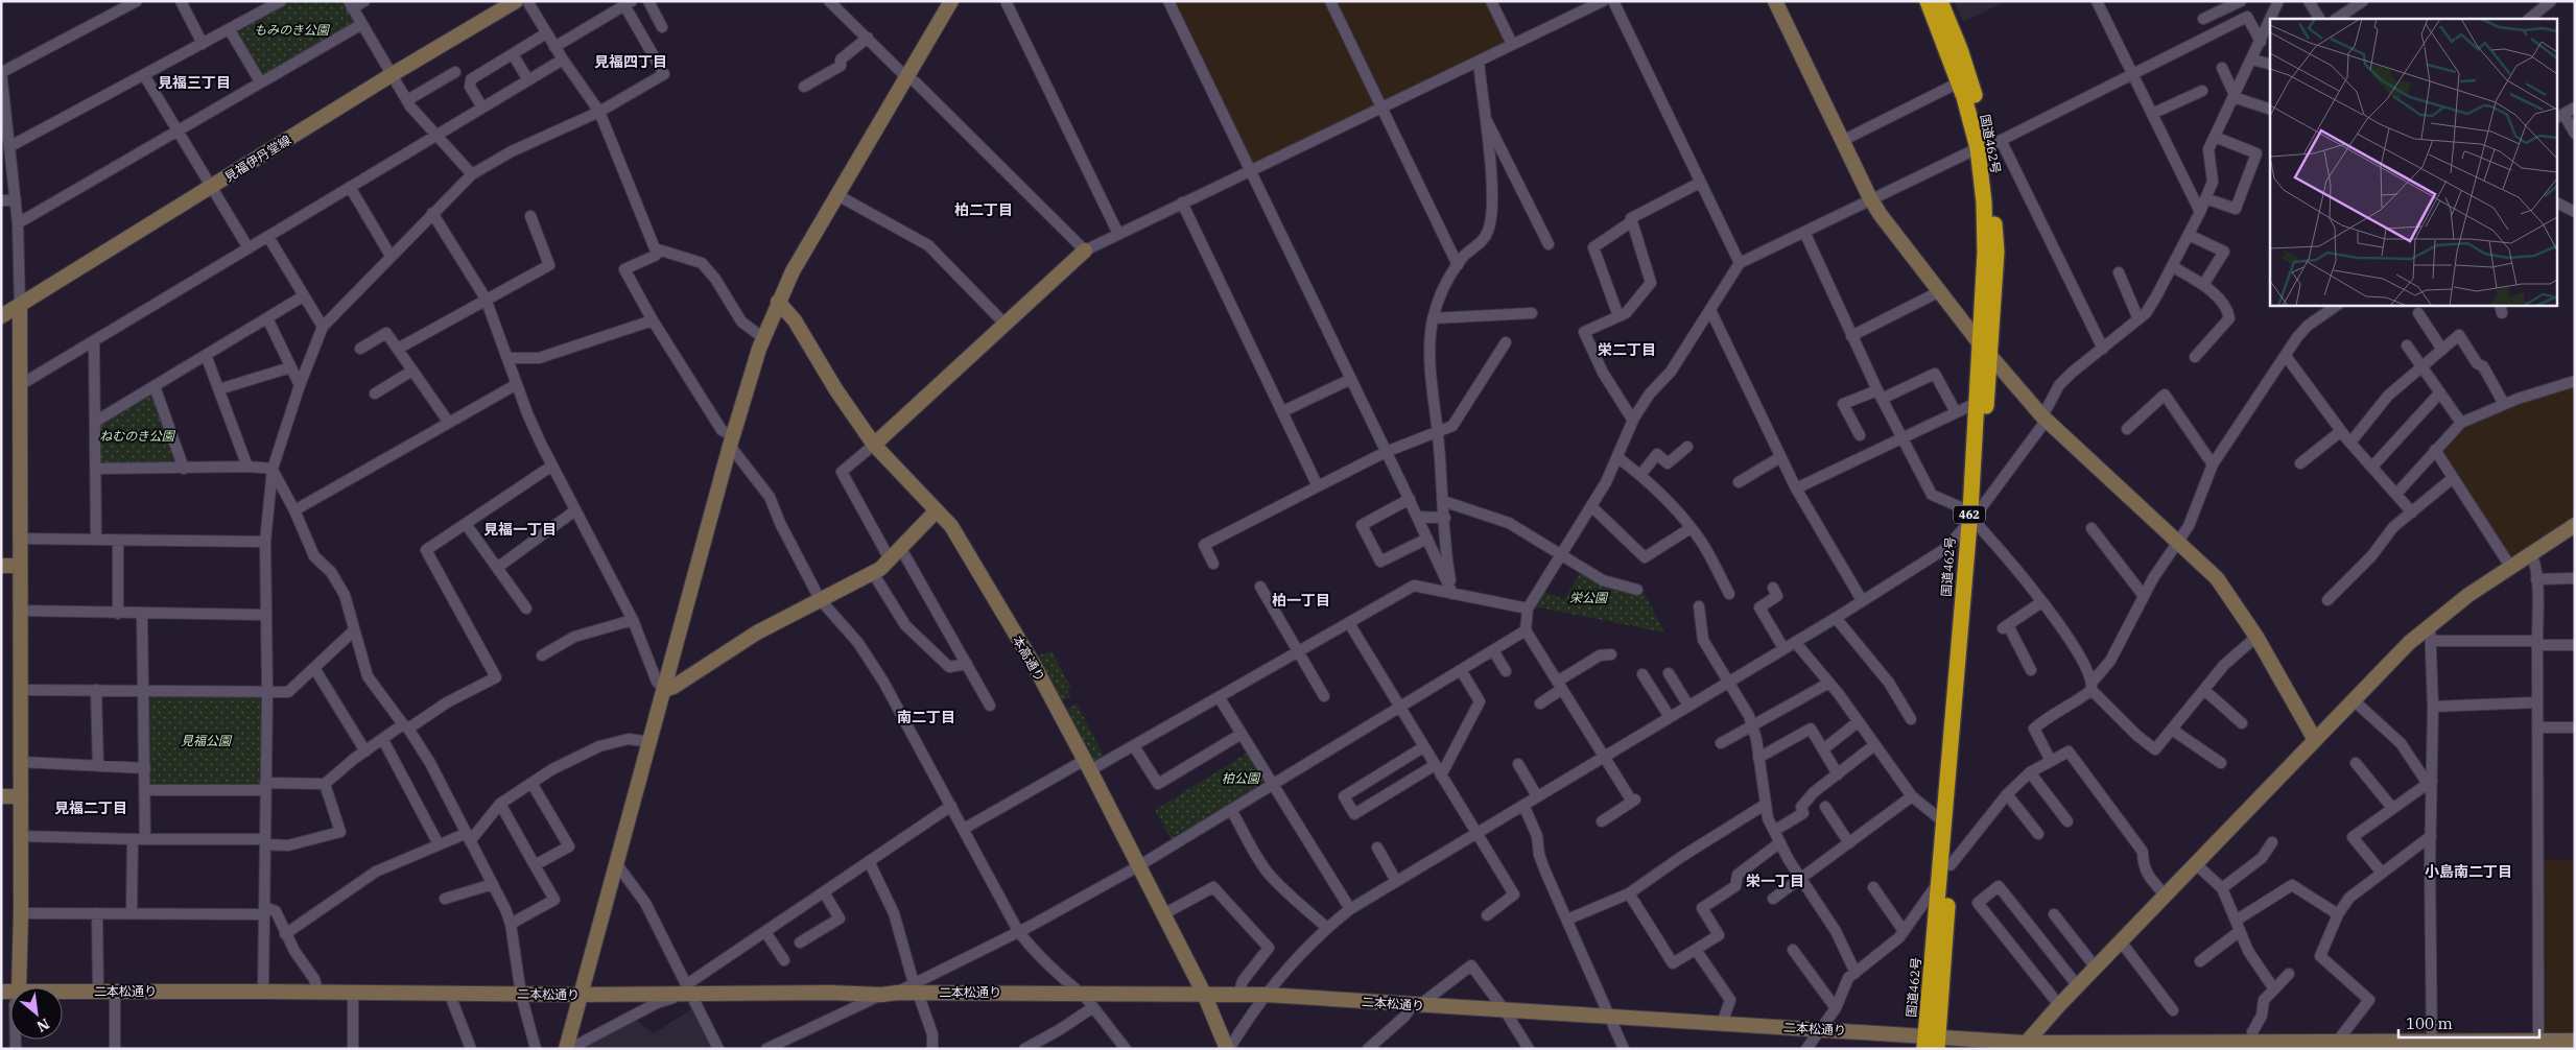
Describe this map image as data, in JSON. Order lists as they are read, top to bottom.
{
  "streets": {
    "highway": ["国道462号", "462"],
    "street": ["見福伊丹堂線", "本高通り", "二本松通り"]
  },
  "crossings": [
    ["国道462号", "二本松通り"],
    ["本高通り", "二本松通り"]
  ],
  "districts": [
    "見福四丁目",
    "見福三丁目",
    "柏二丁目",
    "栄二丁目",
    "見福一丁目",
    "柏一丁目",
    "南二丁目",
    "見福二丁目",
    "小島南二丁目",
    "栄一丁目"
  ],
  "parks": [
    "もみのき公園",
    "ねむのき公園",
    "栄公園",
    "見福公園",
    "柏公園"
  ],
  "scale_bar": "100 m",
  "north": "bottom right"
}
